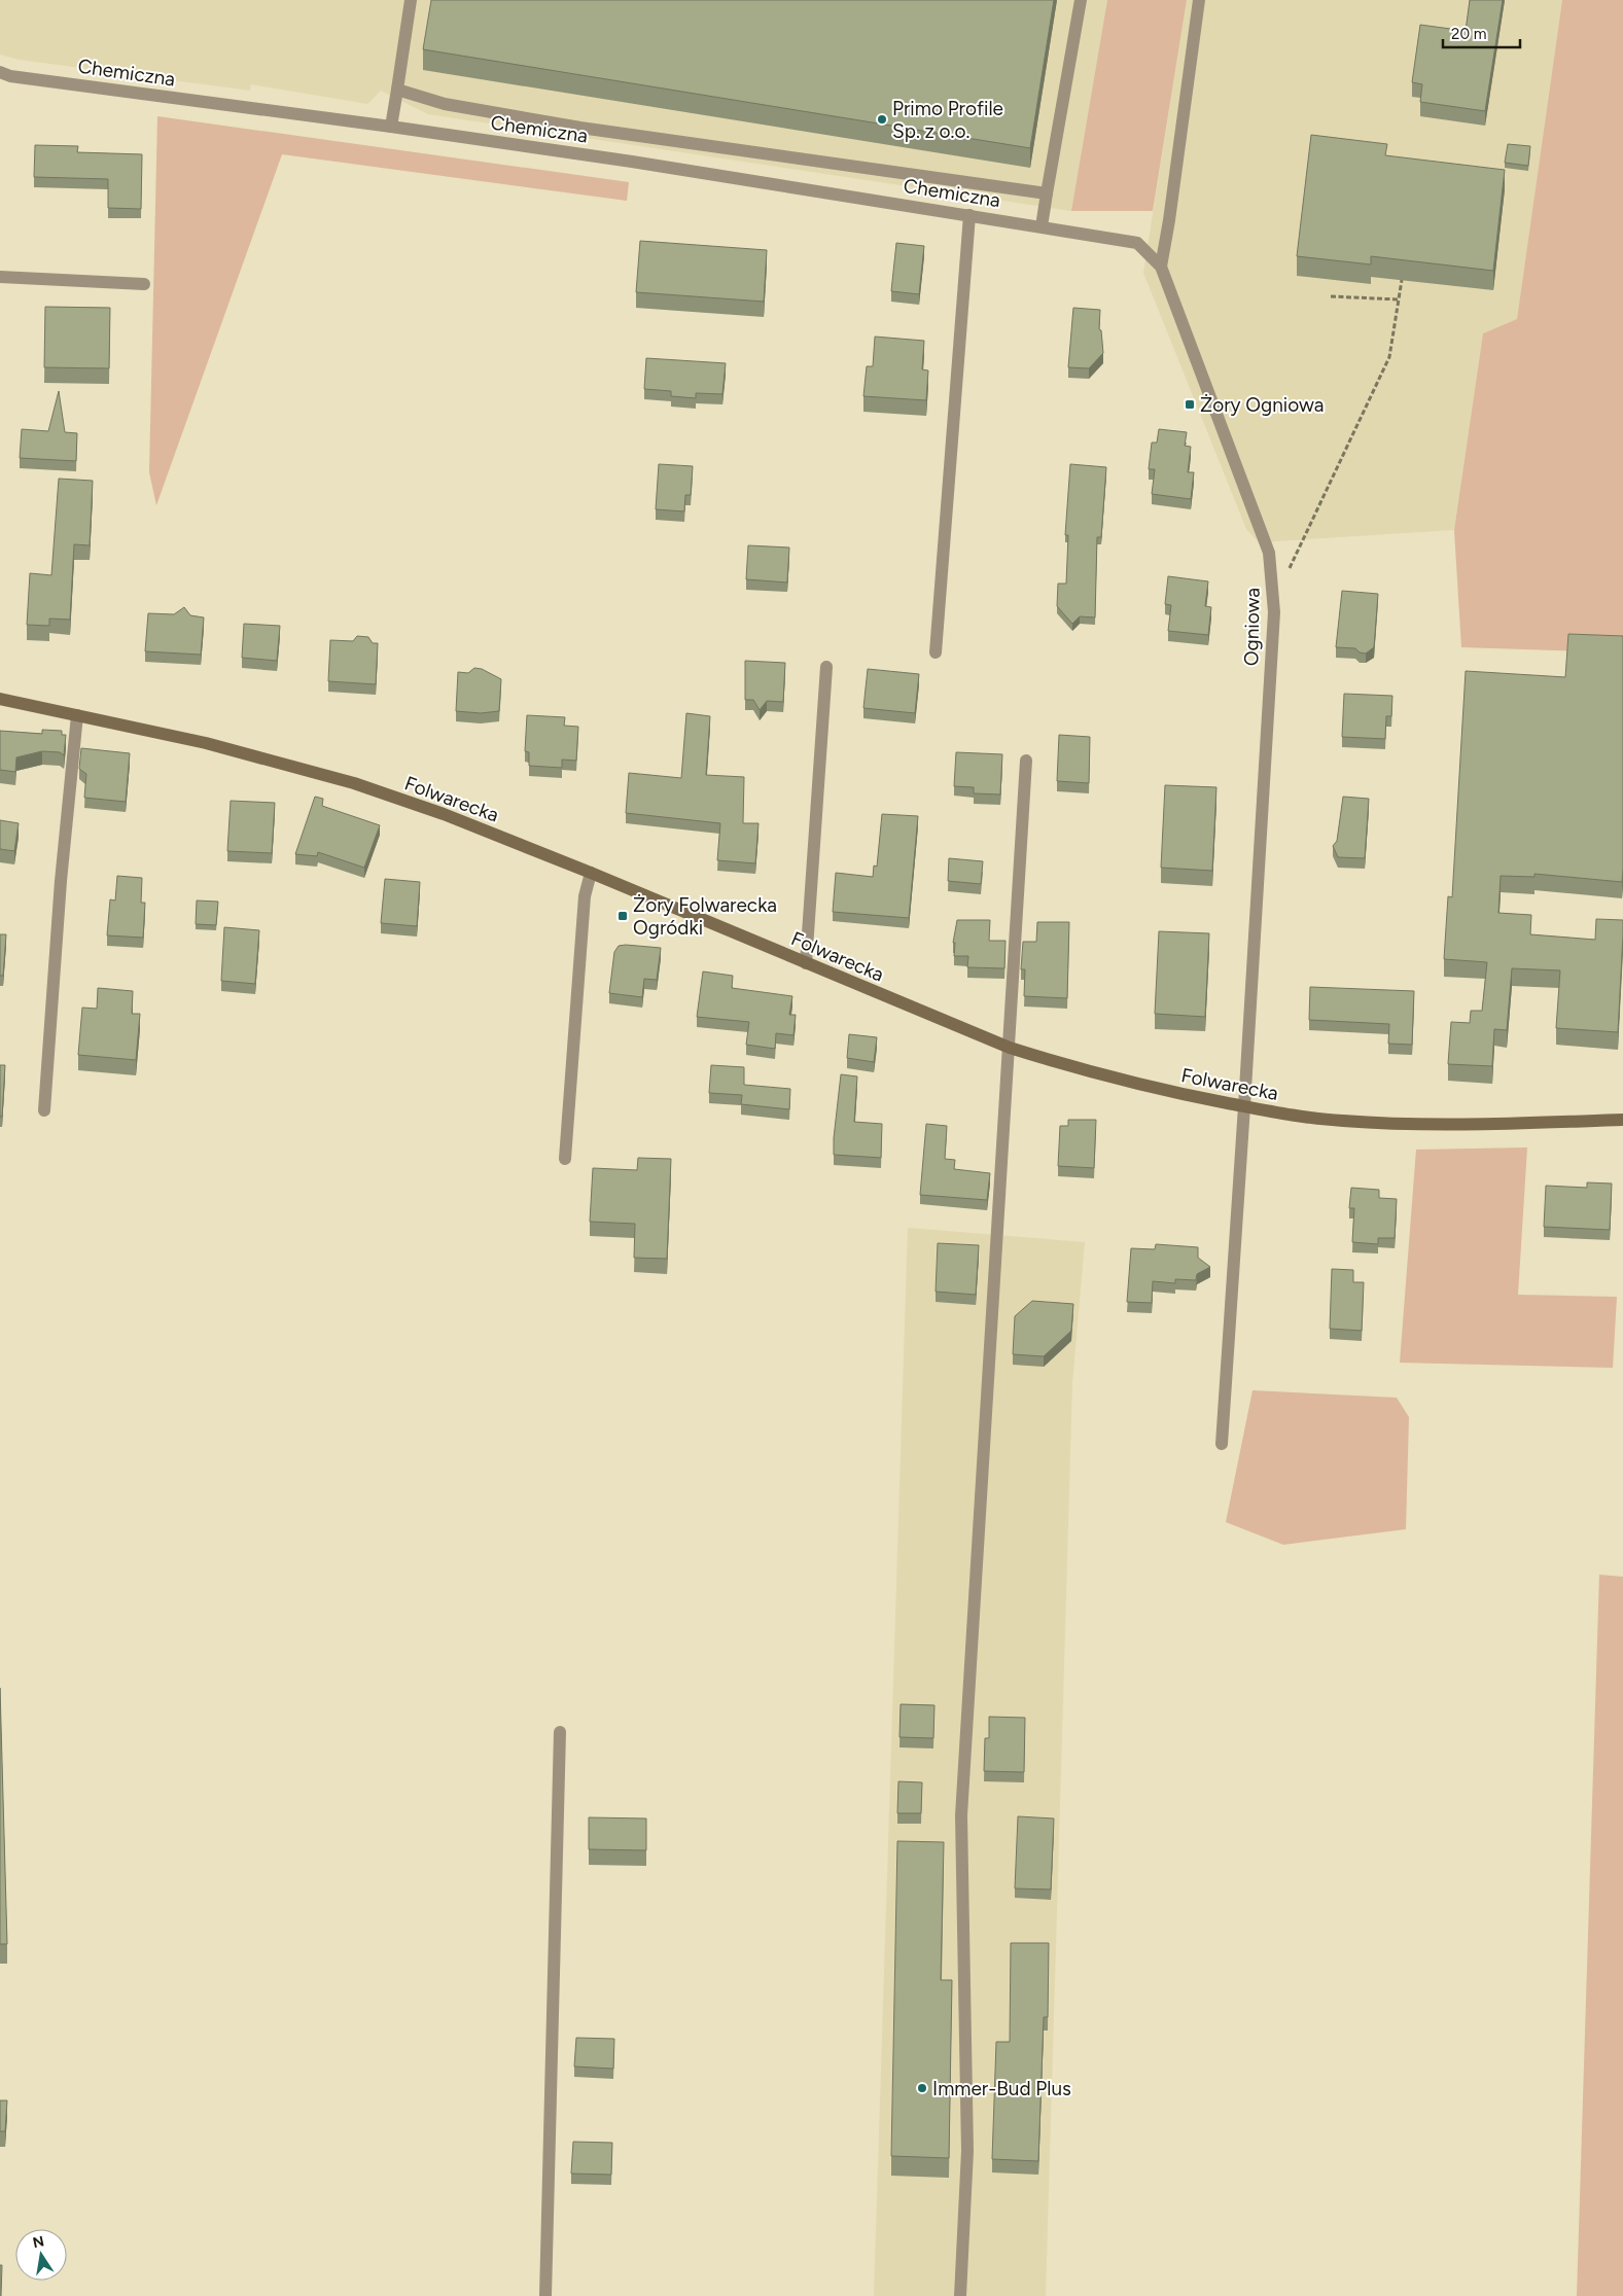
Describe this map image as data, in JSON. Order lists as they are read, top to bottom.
{
  "streets": {
    "street": ["Chemiczna", "Ogniowa", "Folwarecka"]
  },
  "crossings": [
    ["Chemiczna", "Ogniowa"],
    ["Ogniowa", "Folwarecka"]
  ],
  "places": {
    "other": ["Primo Profile Sp. z o.o.", "Immer-Bud Plus"],
    "transit": ["Żory Ogniowa", "Żory Folwarecka Ogródki"]
  },
  "scale_bar": "20 m",
  "north": "top"
}
